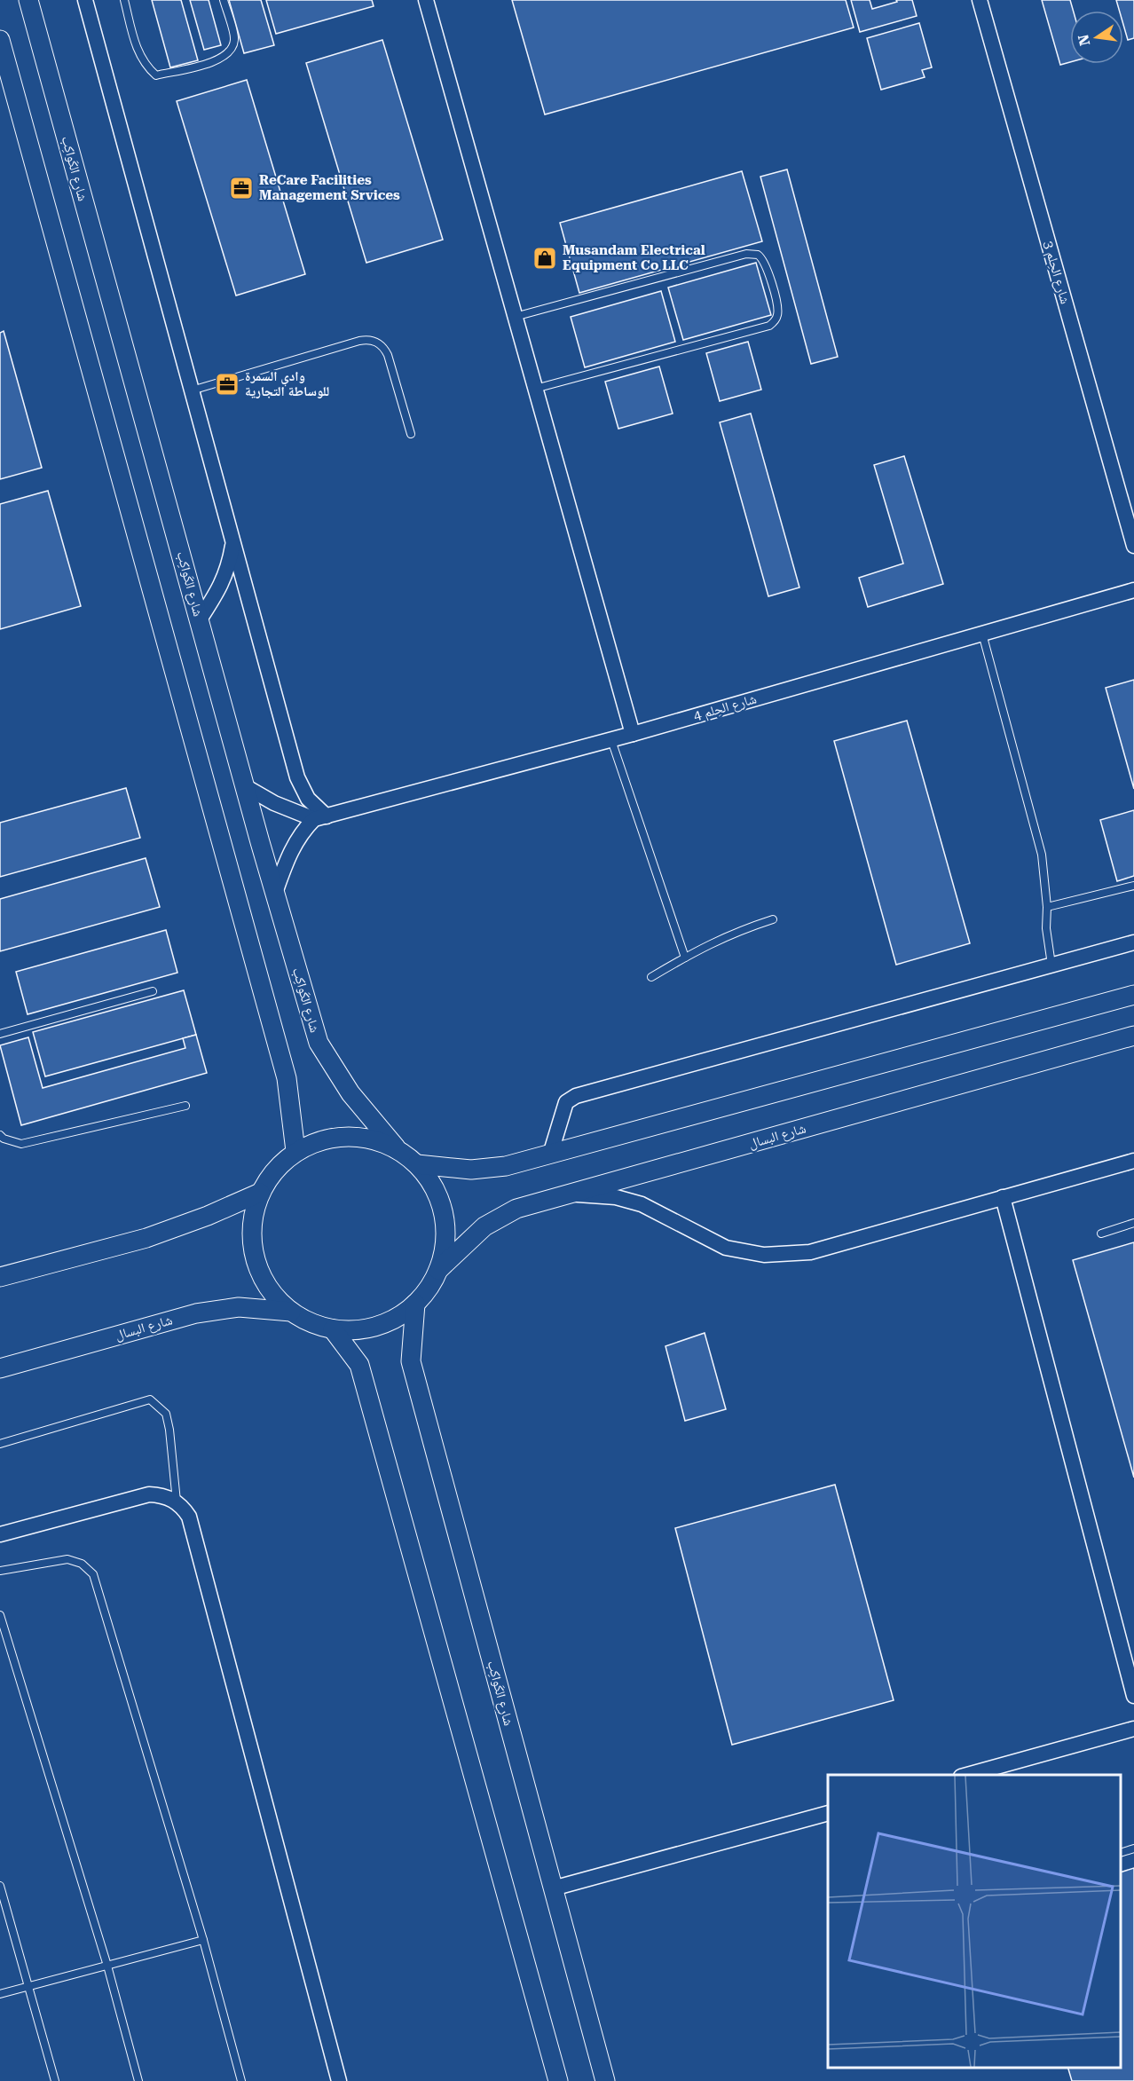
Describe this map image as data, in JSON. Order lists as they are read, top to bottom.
{
  "streets": {
    "street": [
      "شارع الكَواكِب",
      "شارع الحِلم 3",
      "شارع الحِلم 4",
      "شارع البسال"
    ]
  },
  "places": {
    "office": ["ReCare Facilities Management Srvices", "وادي السمرة للوساطة التجارية"],
    "shop": ["Musandam Electrical Equipment Co LLC"]
  },
  "north": "left"
}
